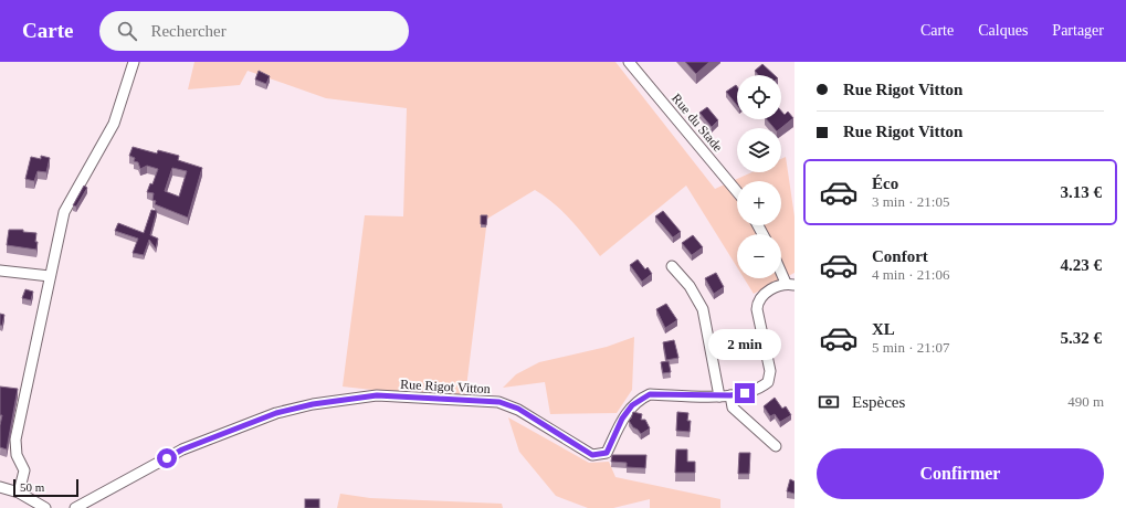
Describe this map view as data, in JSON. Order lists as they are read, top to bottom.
{
  "streets": {
    "street": ["Rue du Stade", "Rue Rigot Vitton"]
  },
  "scale_bar": "50 m",
  "page": {
    "header": "Carte",
    "search": "Rechercher",
    "nav": ["Carte", "Calques", "Partager"],
    "banner": ["Rue Rigot Vitton", "Rue Rigot Vitton"],
    "map_buttons": ["+", "−"],
    "list": [
      {
        "name": "Éco",
        "note": "3 min · 21:05",
        "value": "3.13 €"
      },
      {
        "name": "Confort",
        "note": "4 min · 21:06",
        "value": "4.23 €"
      },
      {
        "name": "XL",
        "note": "5 min · 21:07",
        "value": "5.32 €"
      }
    ],
    "bubble": "2 min",
    "pay": ["Espèces", "490 m"],
    "buttons": "Confirmer",
    "scale": "50 m"
  }
}
